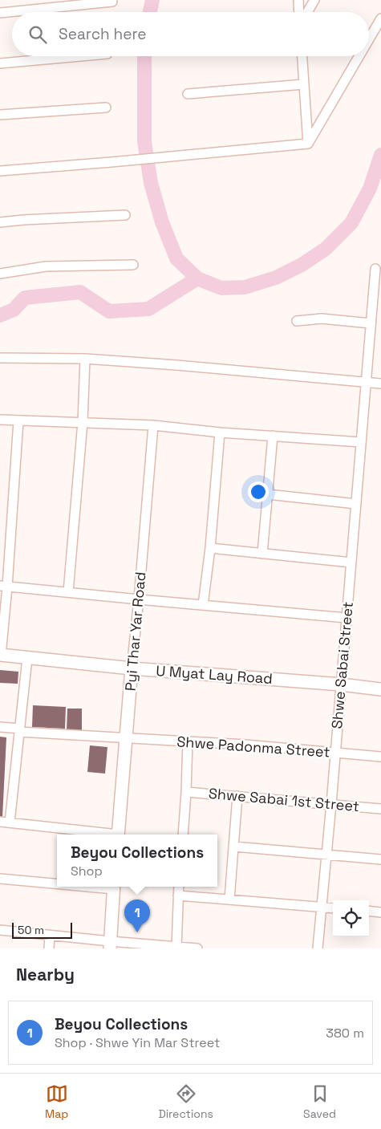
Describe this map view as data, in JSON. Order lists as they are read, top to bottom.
{
  "streets": {
    "main road": ["Pyi Thar Yar Road", "U Myat Lay Road"],
    "street": ["Shwe Sabai Street", "Shwe Padonma Street", "Shwe Sabai 1st Street"]
  },
  "crossings": [
    ["Pyi Thar Yar Road", "U Myat Lay Road"],
    ["Pyi Thar Yar Road", "Shwe Padonma Street"],
    ["Shwe Sabai Street", "U Myat Lay Road"],
    ["Shwe Sabai Street", "Shwe Padonma Street"],
    ["Shwe Sabai Street", "Shwe Sabai 1st Street"]
  ],
  "scale_bar": "50 m",
  "page": {
    "search": "Search here",
    "popup": ["Beyou Collections", "Shop"],
    "pins": "1",
    "scale": "50 m",
    "heading": "Nearby",
    "list": [
      {
        "mark": "1",
        "name": "Beyou Collections",
        "note": "Shop · Shwe Yin Mar Street",
        "value": "380 m"
      }
    ],
    "nav": ["Map", "Directions", "Saved"]
  }
}
